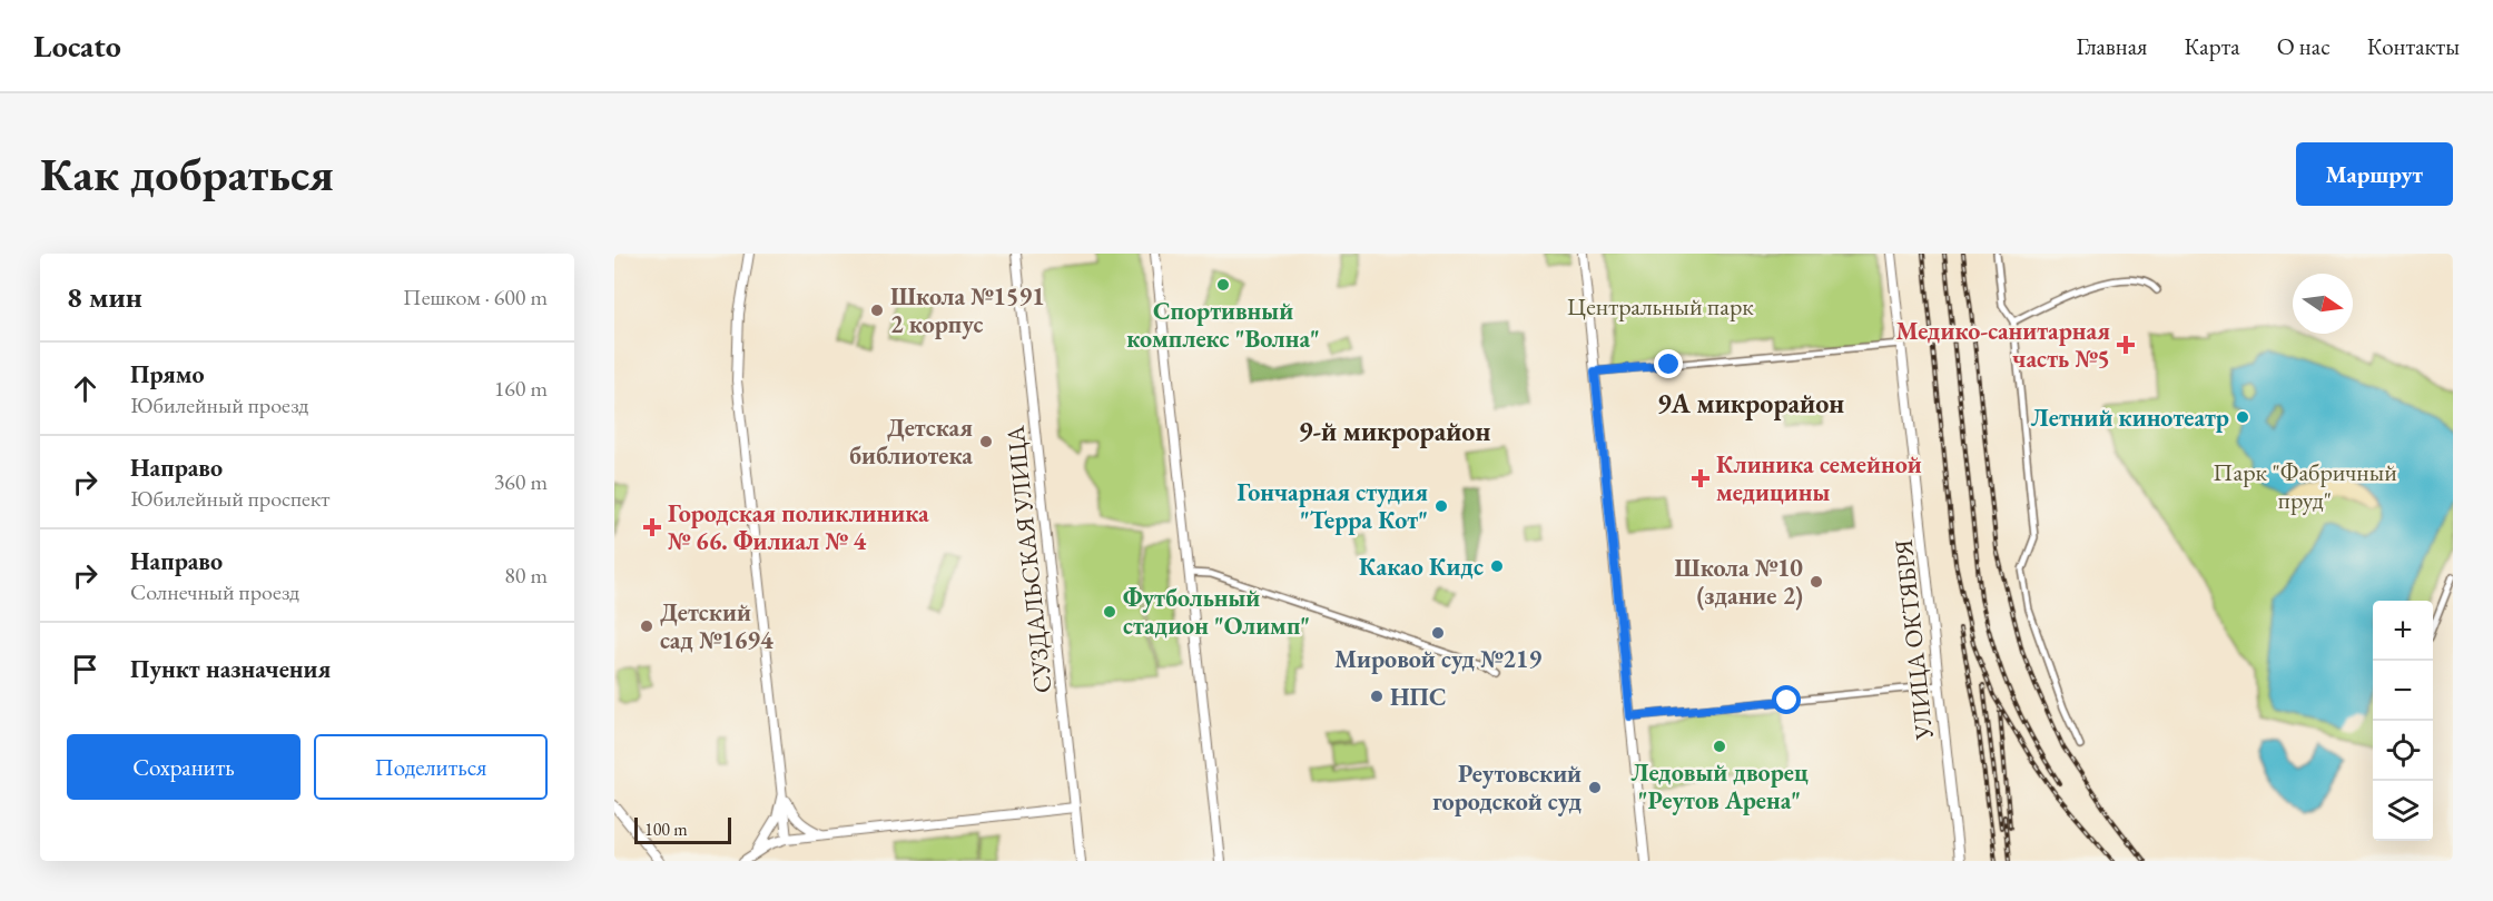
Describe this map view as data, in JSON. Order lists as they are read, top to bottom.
{
  "streets": {
    "street": ["СУЗДАЛЬСКАЯ УЛИЦА", "УЛИЦА ОКТЯБРЯ"]
  },
  "districts": ["9А микрорайон", "9-й микрорайон"],
  "parks": ["Центральный парк", "Парк \"Фабричный пруд\""],
  "places": {
    "other": [
      "Спортивный комплекс \"Волна\"",
      "Школа №1591 2 корпус",
      "Летний кинотеатр",
      "Детская библиотека",
      "Гончарная студия \"Терра Кот\"",
      "Какао Кидс",
      "Школа №10 (здание 2)",
      "Футбольный стадион \"Олимп\"",
      "Детский сад №1694",
      "Мировой суд №219",
      "НПС",
      "Ледовый дворец \"Реутов Арена\"",
      "Реутовский городской суд"
    ],
    "health": ["Медико-санитарная часть №5", "Клиника семейной медицины", "Городская поликлиника № 66. Филиал № 4"]
  },
  "scale_bar": "100 m",
  "north": "right",
  "page": {
    "header": "Locato",
    "nav": [
      "Главная",
      "Карта",
      "О нас",
      "Контакты"
    ],
    "buttons": [
      "Маршрут",
      ["Сохранить", "Поделиться"]
    ],
    "title": "Как добраться",
    "heading": ["8 мин", "Пешком · 600 m"],
    "list": [
      ["Прямо", "Юбилейный проезд", "160 m"],
      ["Направо", "Юбилейный проспект", "360 m"],
      ["Направо", "Солнечный проезд", "80 m"],
      "Пункт назначения"
    ],
    "map_buttons": ["+", "−"],
    "scale": "100 m"
  }
}
